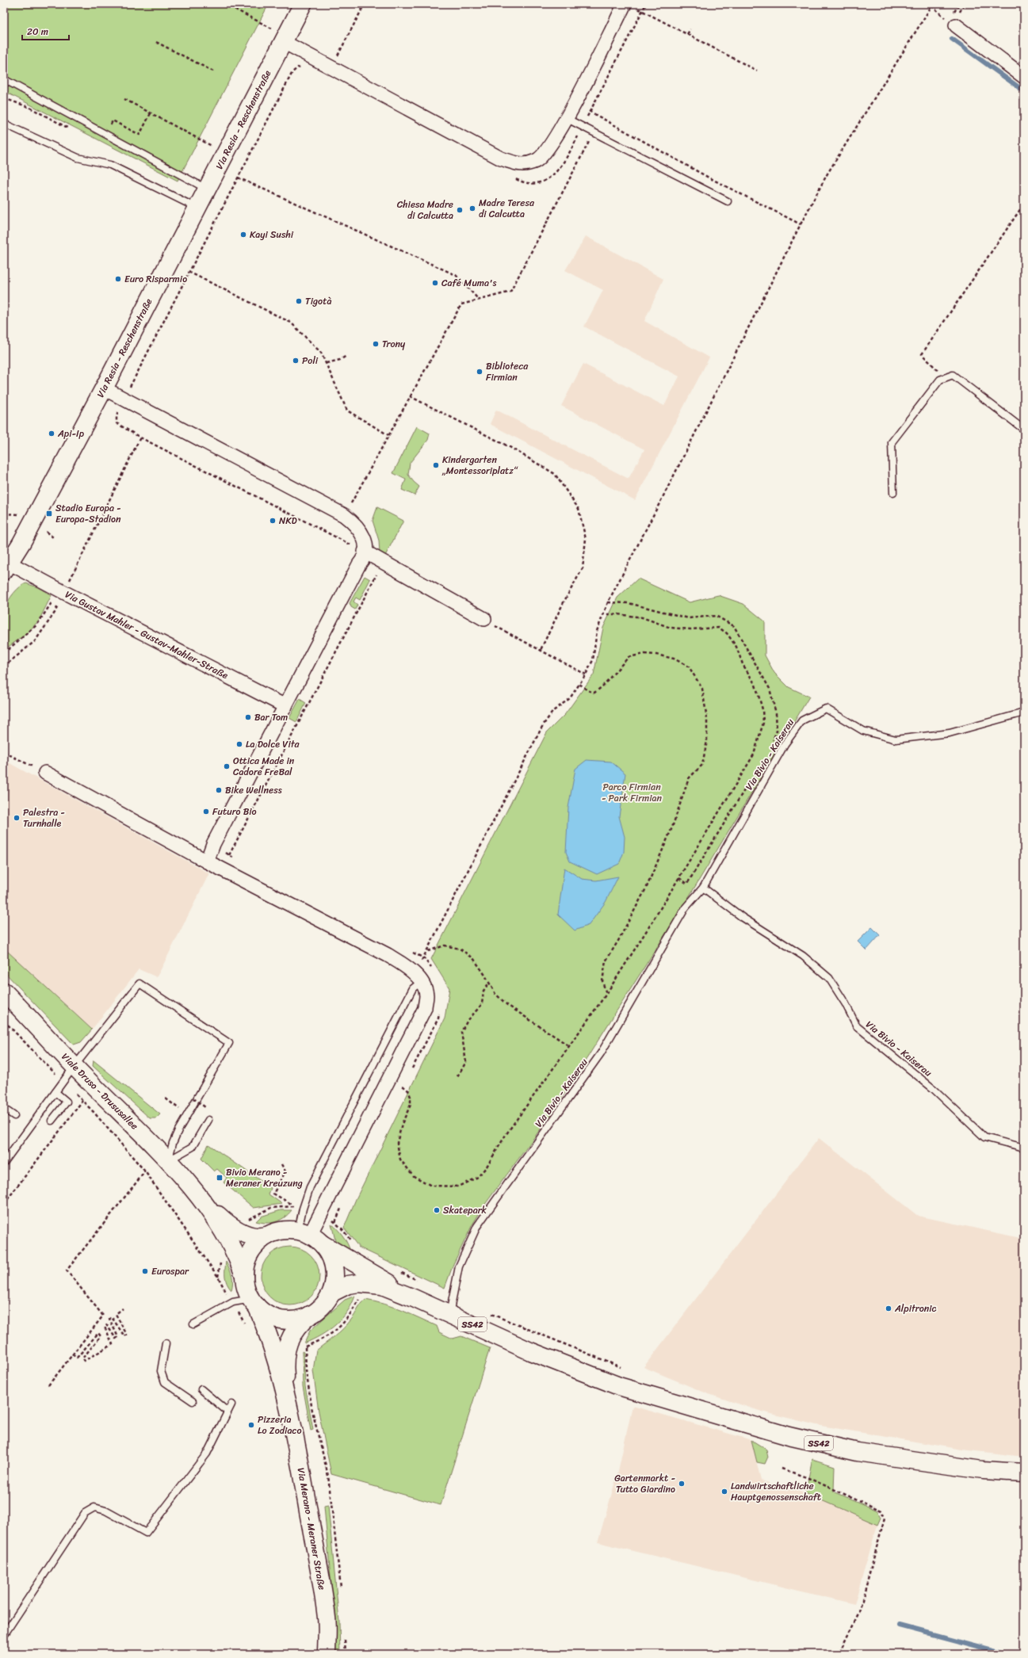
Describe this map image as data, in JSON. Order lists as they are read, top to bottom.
{
  "streets": {
    "main road": [
      "Via Resia - Reschenstraße",
      "Viale Druso - Drususallee",
      "SS42",
      "Via Merano - Meraner Straße"
    ],
    "street": ["Via Gustav Mahler - Gustav-Mahler-Straße"],
    "lane": ["Via Bivio - Kaiserau"]
  },
  "crossings": [
    ["Via Resia - Reschenstraße", "Via Gustav Mahler - Gustav-Mahler-Straße"],
    ["Via Bivio - Kaiserau", "SS42"],
    ["Viale Druso - Drususallee", "SS42"],
    ["Viale Druso - Drususallee", "Via Merano - Meraner Straße"],
    ["SS42", "Via Merano - Meraner Straße"]
  ],
  "parks": ["Parco Firmian - Park Firmian"],
  "places": {
    "other": [
      "Madre Teresa di Calcutta",
      "Chiesa Madre di Calcutta",
      "Kayi Sushi",
      "Euro Risparmio",
      "Café Muma's",
      "Tigotà",
      "Trony",
      "Poli",
      "Biblioteca Firmian",
      "Api-Ip",
      "Kindergarten „Montessoriplatz“",
      "NKD",
      "Bar Tom",
      "La Dolce Vita",
      "Ottica Made in Cadore FreBal",
      "Bike Wellness",
      "Futuro Bio",
      "Palestra - Turnhalle",
      "Skatepark",
      "Eurospar",
      "Alpitronic",
      "Pizzeria Lo Zodiaco",
      "Gartenmarkt - Tutto Giardino",
      "Landwirtschaftliche Hauptgenossenschaft"
    ],
    "transit": ["Stadio Europa - Europa-Stadion", "Bivio Merano - Meraner Kreuzung"]
  },
  "scale_bar": "20 m"
}
